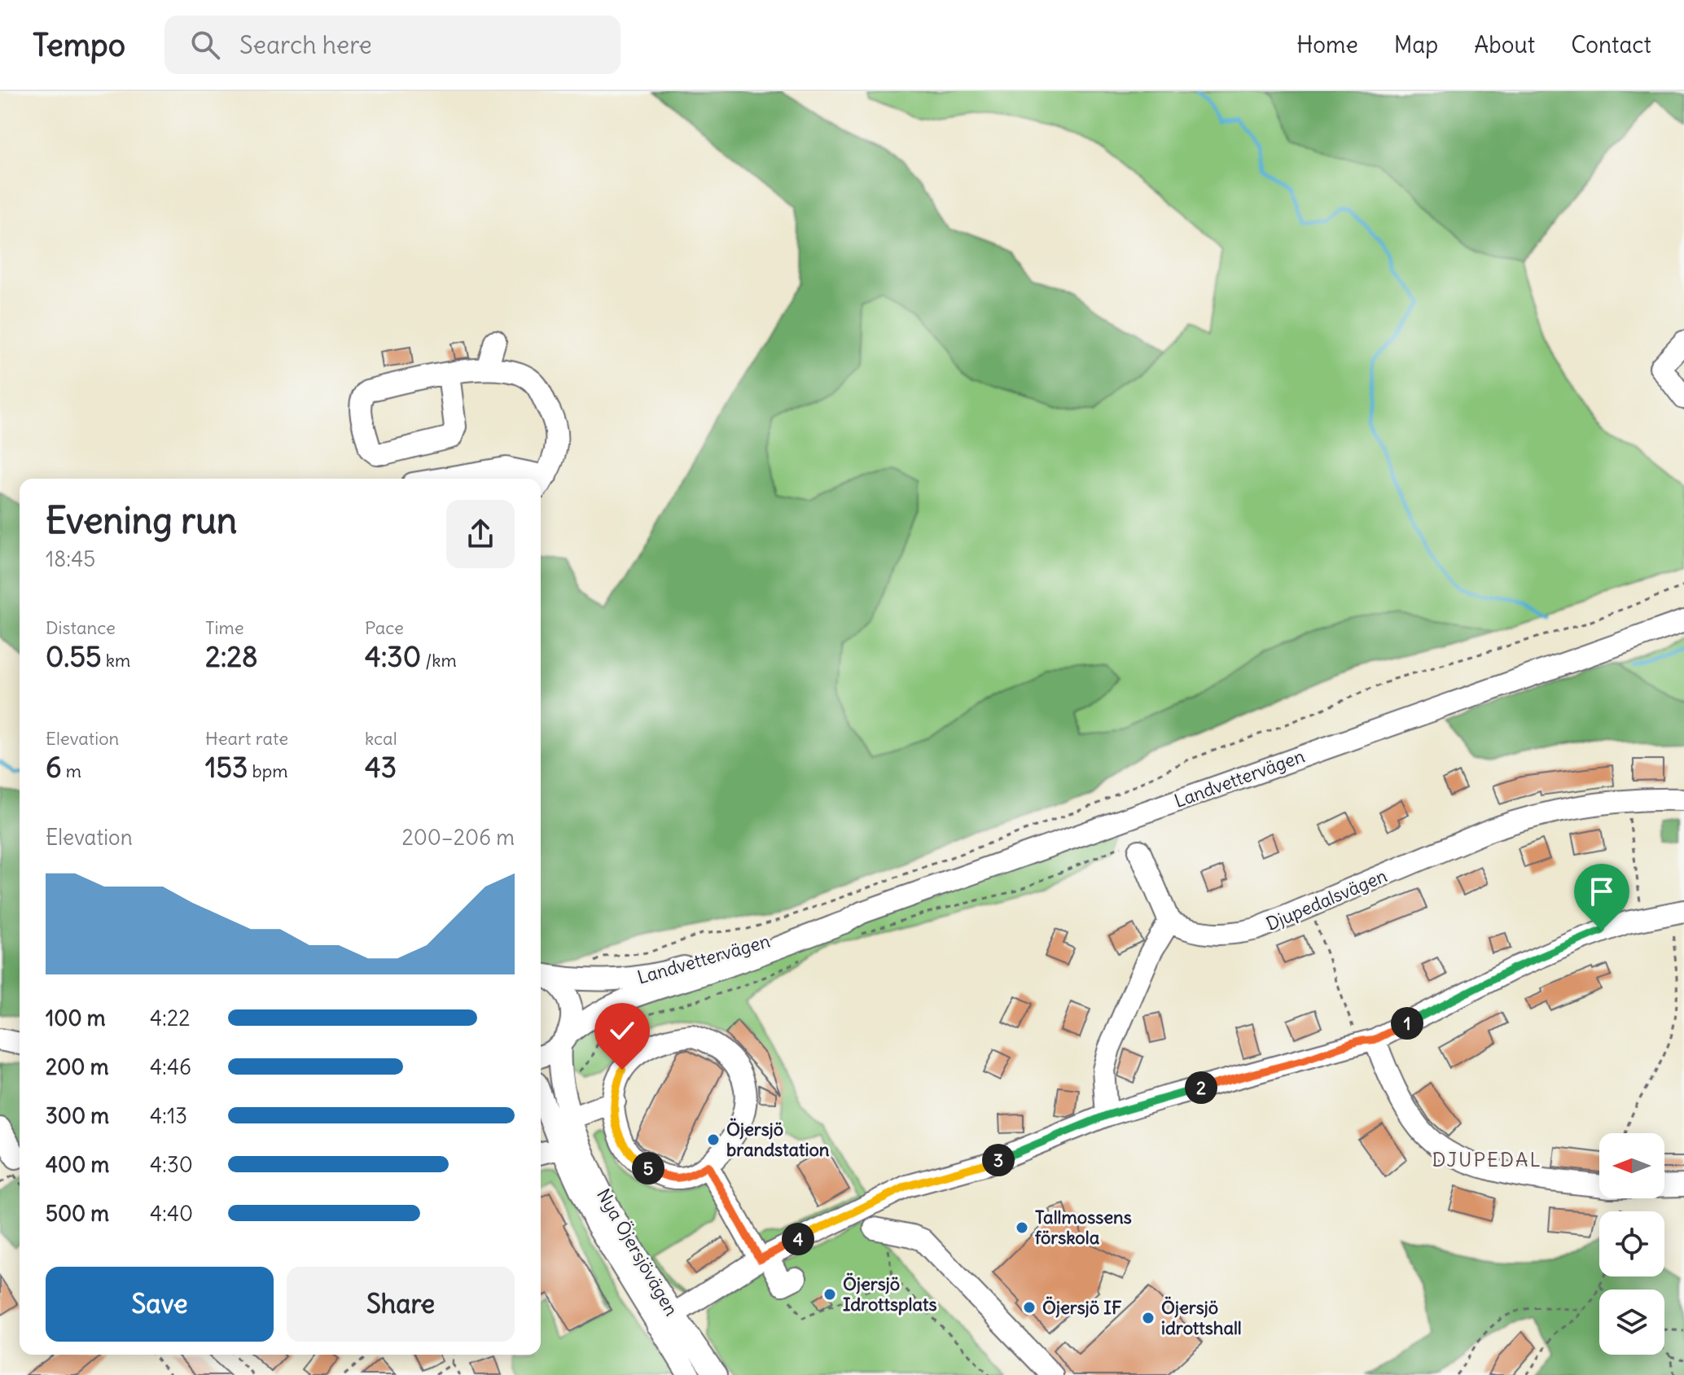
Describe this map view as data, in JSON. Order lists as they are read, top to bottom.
{
  "streets": {
    "street": ["Landvettervägen", "Djupedalsvägen", "Nya Öjersjövägen"]
  },
  "crossings": [
    ["Landvettervägen", "Nya Öjersjövägen"]
  ],
  "districts": ["DJUPEDAL"],
  "places": [
    "Öjersjö brandstation",
    "Tallmossens förskola",
    "Öjersjö Idrottsplats",
    "Öjersjö IF",
    "Öjersjö idrottshall"
  ],
  "north": "left",
  "page": {
    "header": "Tempo",
    "search": "Search here",
    "nav": [
      "Home",
      "Map",
      "About",
      "Contact"
    ],
    "heading": ["Evening run", "18:45"],
    "stats": [
      ["Distance", "0.55 km"],
      ["Time", "2:28"],
      ["Pace", "4:30 /km"],
      ["Elevation", "6 m"],
      ["Heart rate", "153 bpm"],
      ["kcal", "43"]
    ],
    "chart": ["Elevation", "200–206 m"],
    "list": [
      {
        "name": "100 m",
        "note": "4:22"
      },
      {
        "name": "200 m",
        "note": "4:46"
      },
      {
        "name": "300 m",
        "note": "4:13"
      },
      {
        "name": "400 m",
        "note": "4:30"
      },
      {
        "name": "500 m",
        "note": "4:40"
      }
    ],
    "pins": [
      "1",
      "2",
      "3",
      "5",
      "4"
    ],
    "buttons": ["Save", "Share"]
  }
}
